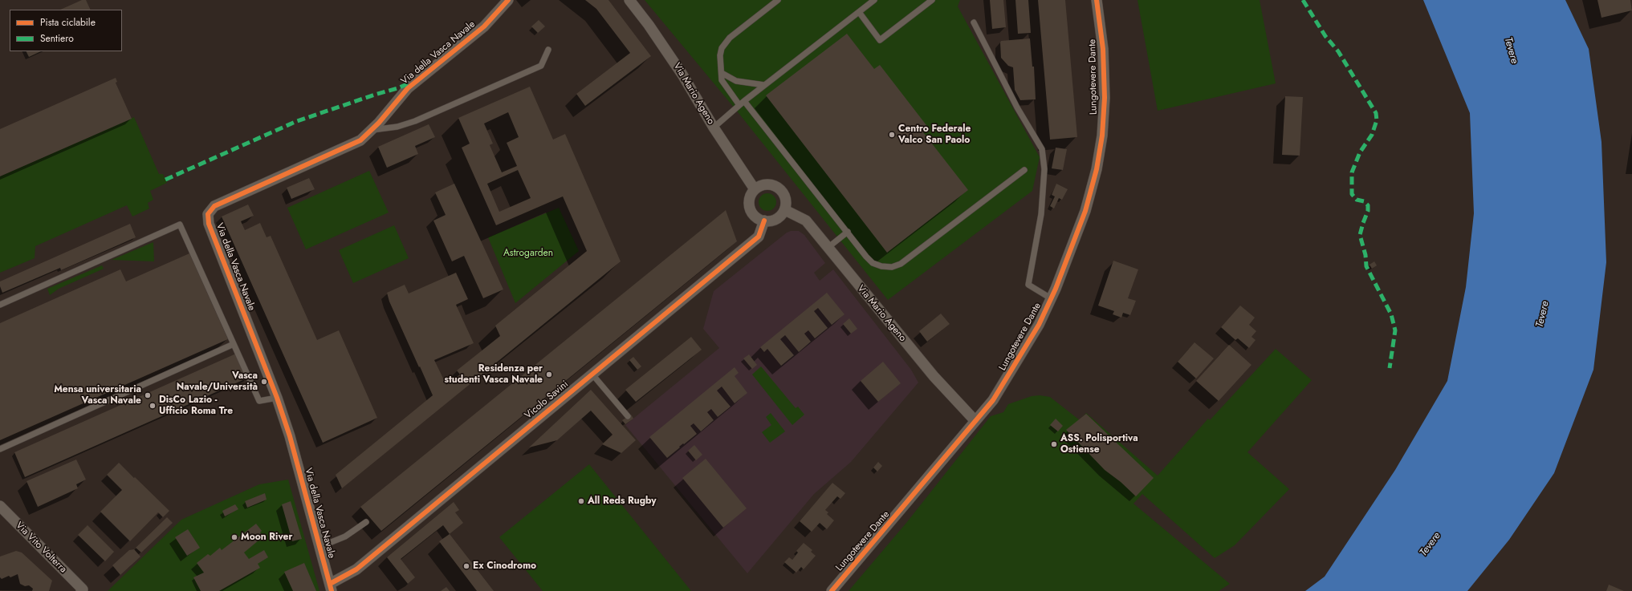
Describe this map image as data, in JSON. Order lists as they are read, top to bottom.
{
  "streets": {
    "street": [
      "Via della Vasca Navale",
      "Lungotevere Dante",
      "Via Mario Ageno",
      "Vicolo Savini",
      "Via Vito Volterra"
    ]
  },
  "crossings": [
    ["Via della Vasca Navale", "Vicolo Savini"],
    ["Lungotevere Dante", "Via Mario Ageno"],
    ["Via Mario Ageno", "Vicolo Savini"]
  ],
  "water": ["Tevere"],
  "parks": ["Astrogarden"],
  "places": [
    "Centro Federale Valco San Paolo",
    "Residenza per studenti Vasca Navale",
    "Vasca Navale/Università",
    "Mensa universitaria Vasca Navale",
    "DisCo Lazio - Ufficio Roma Tre",
    "ASS. Polisportiva Ostiense",
    "All Reds Rugby",
    "Moon River",
    "Ex Cinodromo"
  ],
  "legend": ["Pista ciclabile", "Sentiero"]
}
